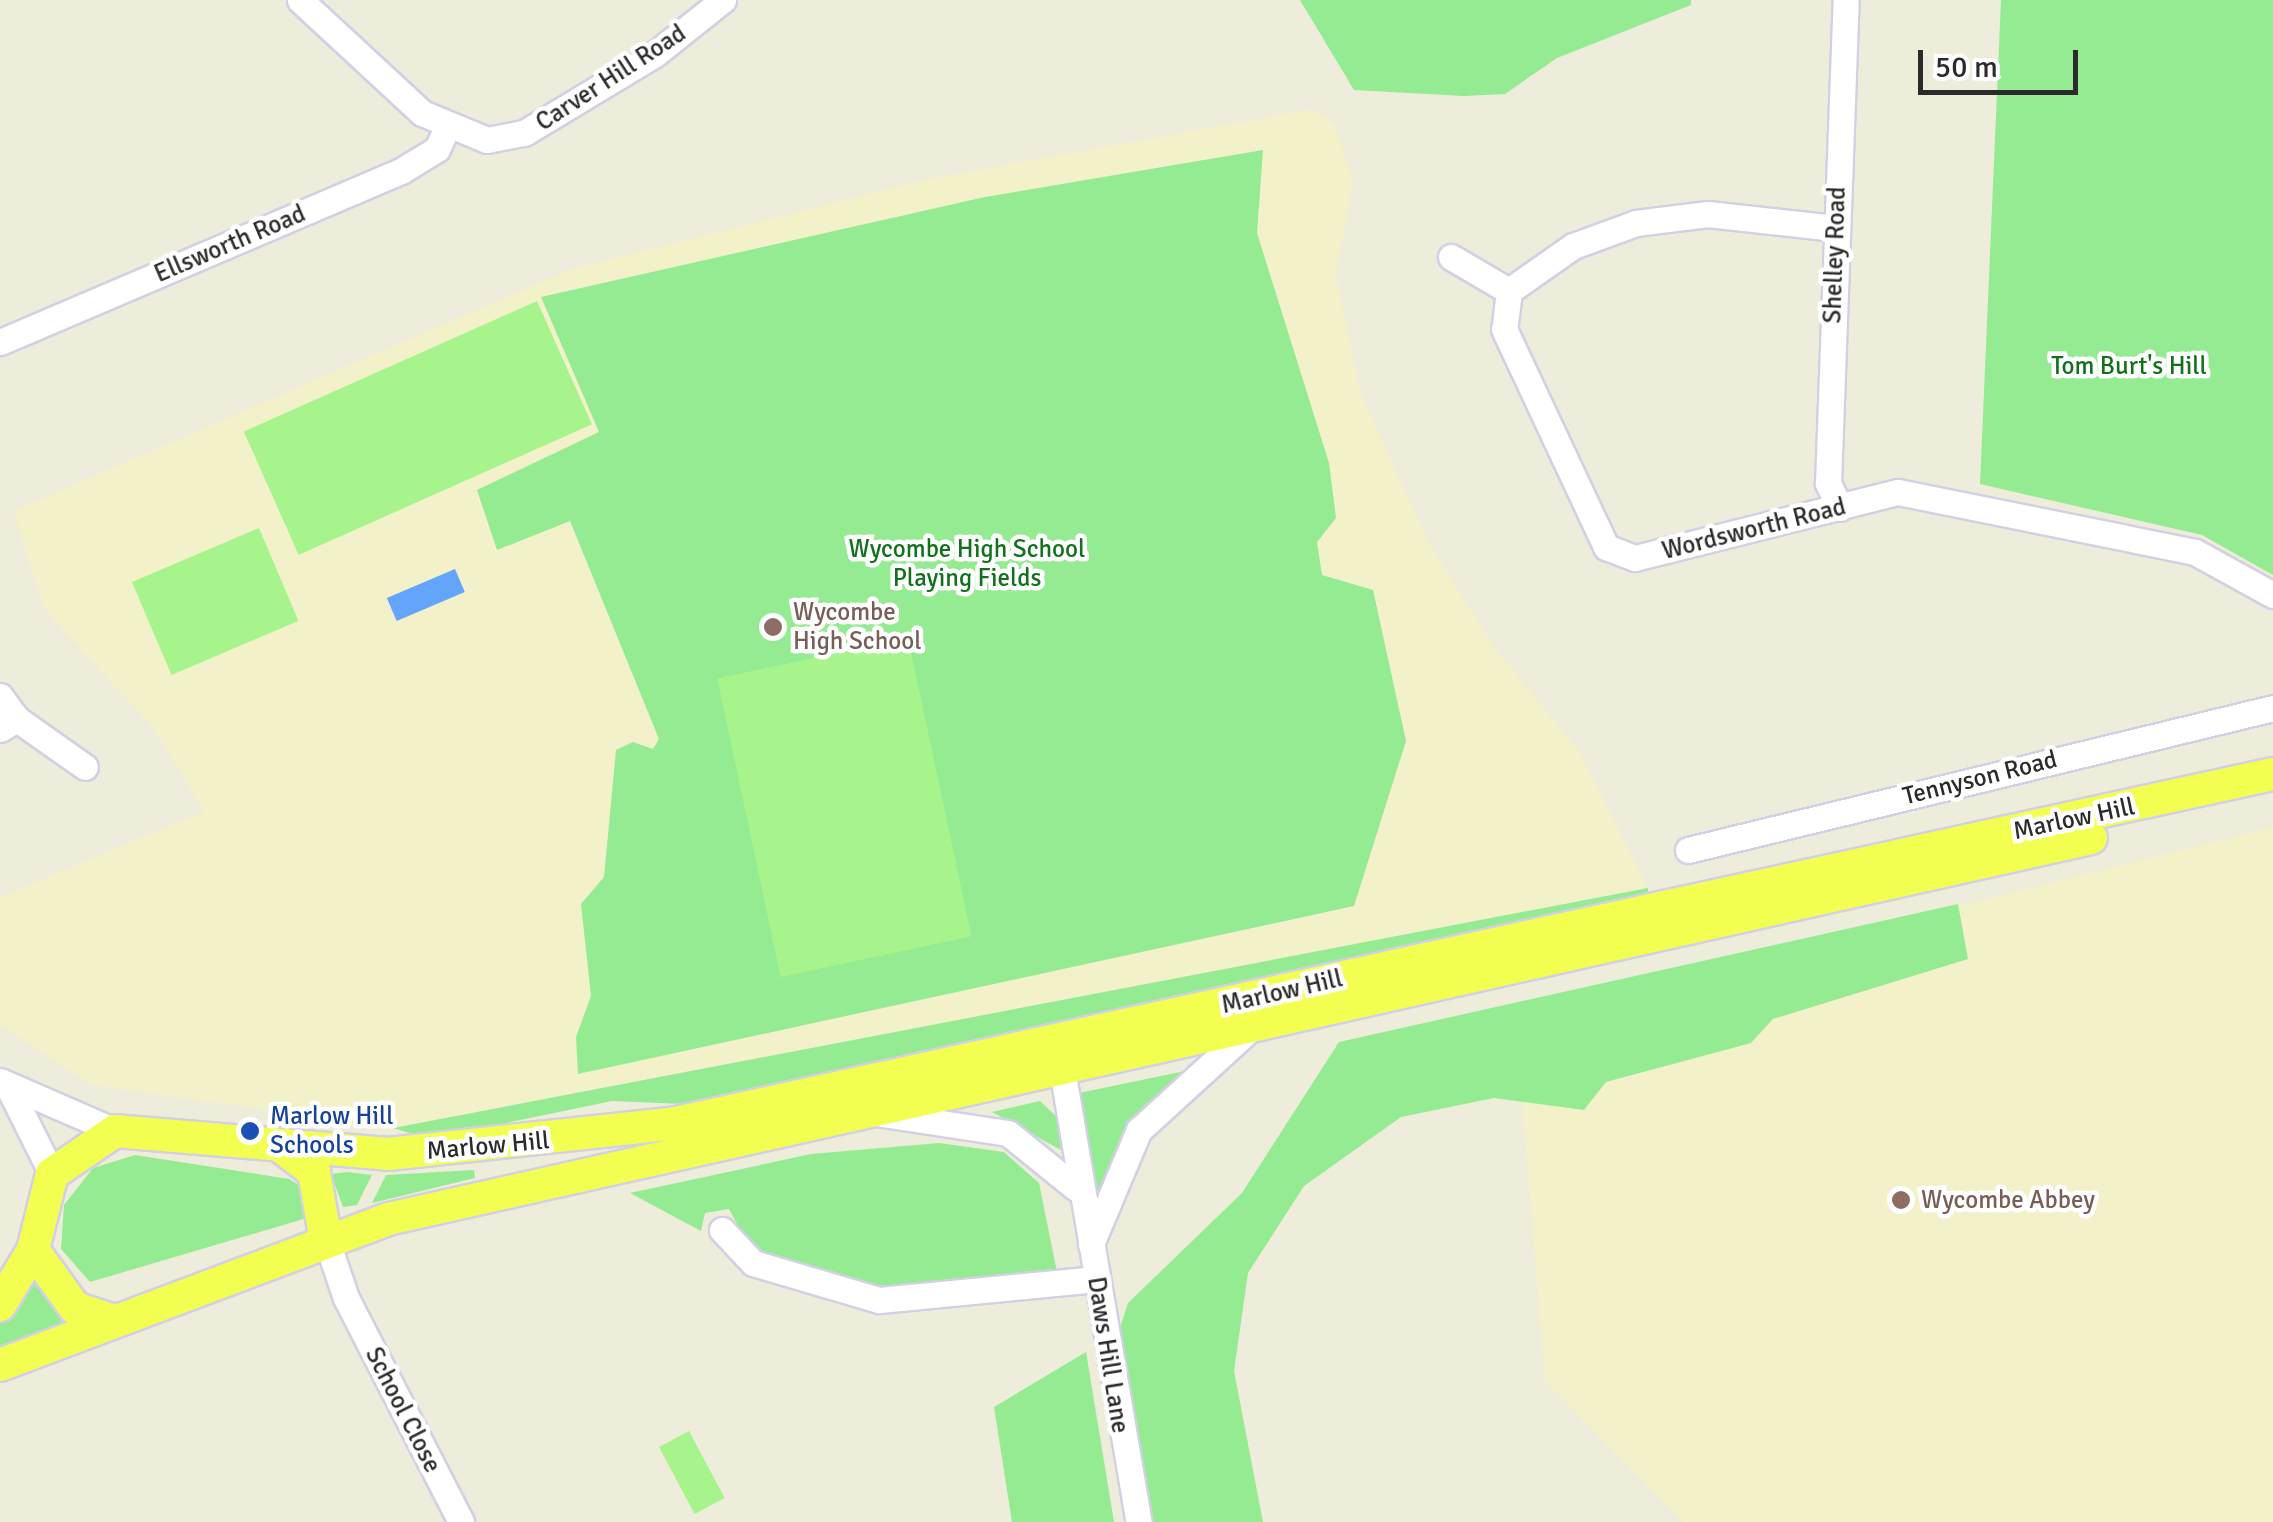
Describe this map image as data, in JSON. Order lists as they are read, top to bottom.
{
  "streets": {
    "main road": ["Marlow Hill"],
    "street": [
      "Carver Hill Road",
      "Ellsworth Road",
      "Shelley Road",
      "Wordsworth Road",
      "Tennyson Road",
      "Daws Hill Lane",
      "School Close"
    ]
  },
  "crossings": [
    ["Carver Hill Road", "Ellsworth Road"],
    ["Shelley Road", "Wordsworth Road"],
    ["Marlow Hill", "Daws Hill Lane"],
    ["Marlow Hill", "School Close"]
  ],
  "parks": ["Tom Burt's Hill", "Wycombe High School Playing Fields"],
  "places": ["Wycombe High School", "Marlow Hill Schools", "Wycombe Abbey"],
  "scale_bar": "50 m"
}
